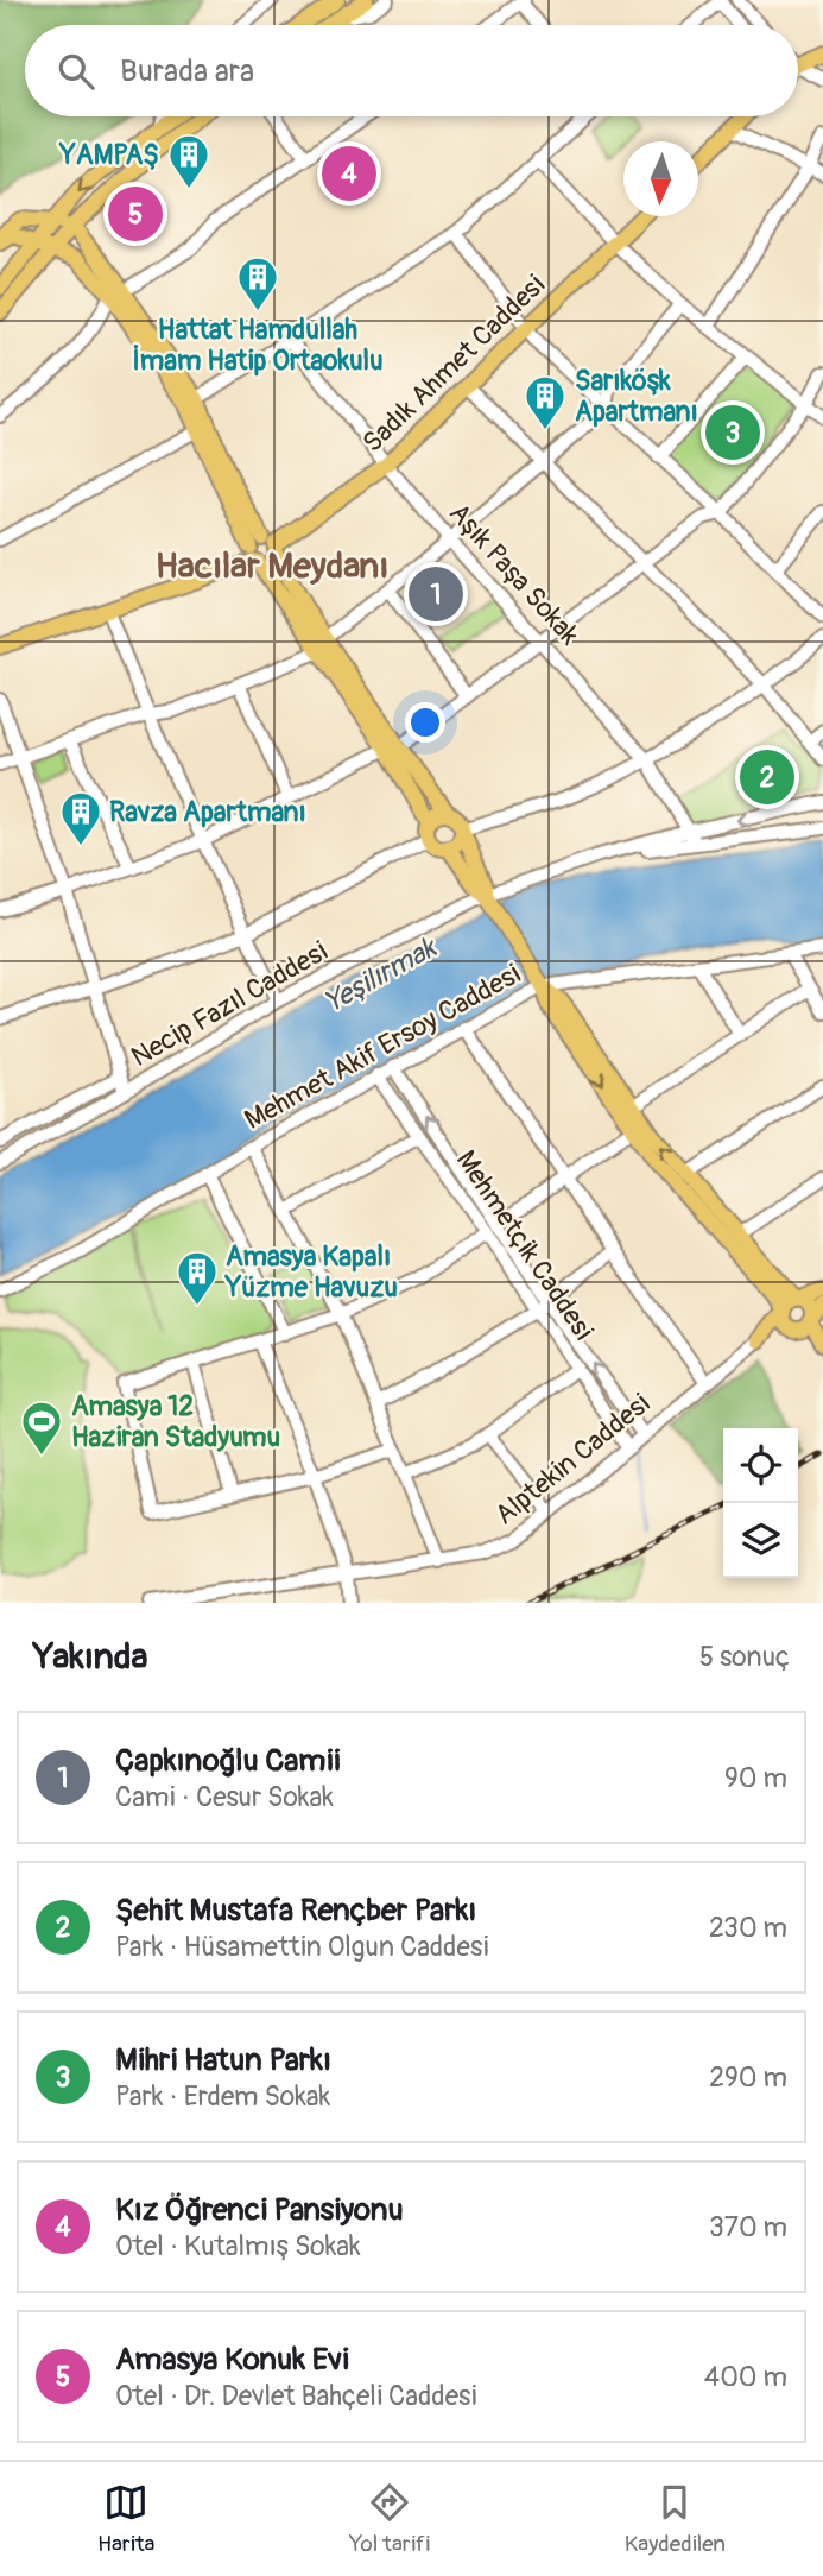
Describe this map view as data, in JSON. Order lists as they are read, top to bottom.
{
  "streets": {
    "main road": ["Sadık Ahmet Caddesi"],
    "street": [
      "Aşık Paşa Sokak",
      "Necip Fazıl Caddesi",
      "Mehmet Akif Ersoy Caddesi",
      "Mehmetçik Caddesi",
      "Alptekin Caddesi"
    ]
  },
  "crossings": [
    ["Sadık Ahmet Caddesi", "Aşık Paşa Sokak"],
    ["Aşık Paşa Sokak", "Necip Fazıl Caddesi"],
    ["Mehmet Akif Ersoy Caddesi", "Mehmetçik Caddesi"],
    ["Mehmetçik Caddesi", "Alptekin Caddesi"]
  ],
  "districts": ["Hacılar Meydanı"],
  "water": ["Yeşilırmak"],
  "places": {
    "building": [
      "YAMPAŞ",
      "Hattat Hamdullah İmam Hatip Ortaokulu",
      "Sarıköşk Apartmanı",
      "Ravza Apartmanı",
      "Amasya Kapalı Yüzme Havuzu"
    ],
    "sports": ["Amasya 12 Haziran Stadyumu"]
  },
  "north": "bottom",
  "page": {
    "search": "Burada ara",
    "pins": [
      "4",
      "5",
      "3",
      "1",
      "2"
    ],
    "heading": ["Yakında", "5 sonuç"],
    "list": [
      {
        "mark": "1",
        "name": "Çapkınoğlu Camii",
        "note": "Cami · Cesur Sokak",
        "value": "90 m"
      },
      {
        "mark": "2",
        "name": "Şehit Mustafa Rençber Parkı",
        "note": "Park · Hüsamettin Olgun Caddesi",
        "value": "230 m"
      },
      {
        "mark": "3",
        "name": "Mihri Hatun Parkı",
        "note": "Park · Erdem Sokak",
        "value": "290 m"
      },
      {
        "mark": "4",
        "name": "Kız Öğrenci Pansiyonu",
        "note": "Otel · Kutalmış Sokak",
        "value": "370 m"
      },
      {
        "mark": "5",
        "name": "Amasya Konuk Evi",
        "note": "Otel · Dr. Devlet Bahçeli Caddesi",
        "value": "400 m"
      }
    ],
    "nav": ["Harita", "Yol tarifi", "Kaydedilen"]
  }
}
